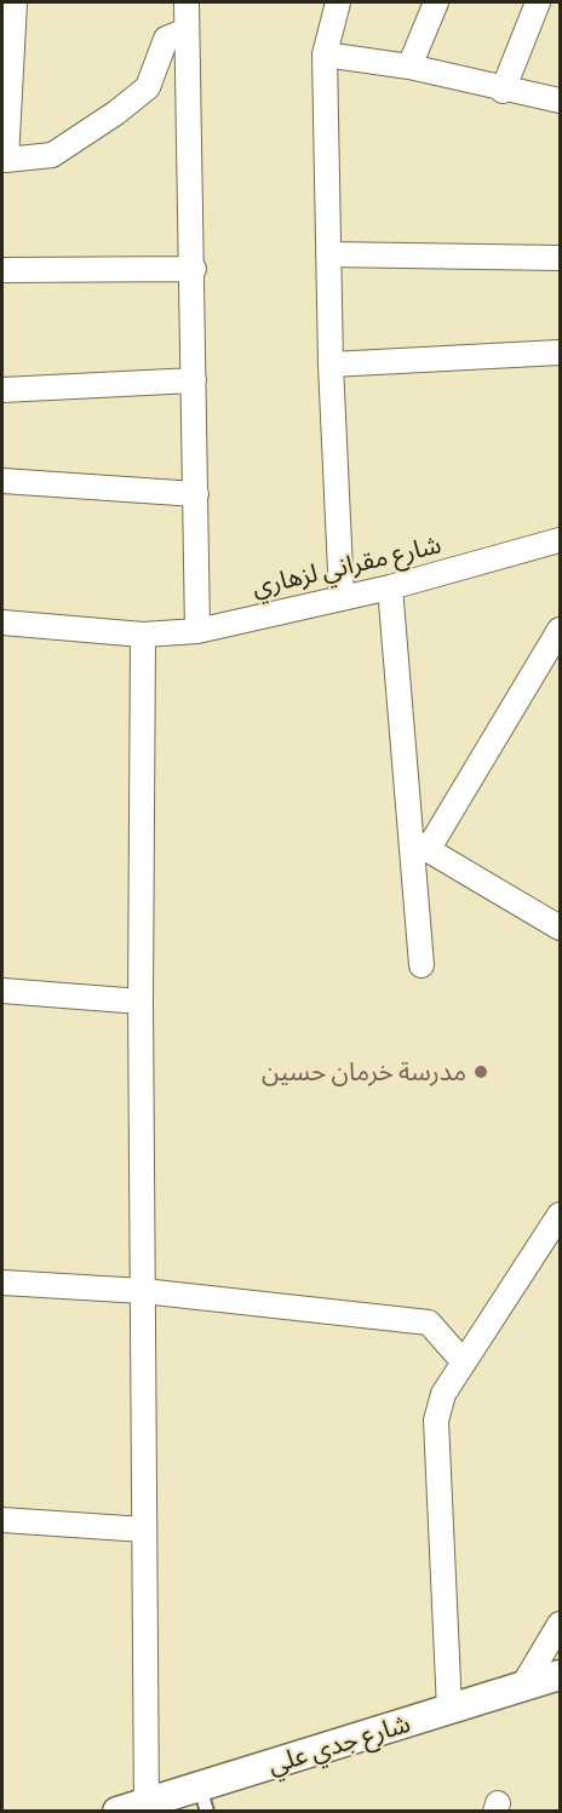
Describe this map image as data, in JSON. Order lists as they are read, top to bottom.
{
  "streets": {
    "street": ["شارع مقراني لزهاري", "شارع جدي علي"]
  },
  "places": ["مدرسة خرمان حسين"]
}
